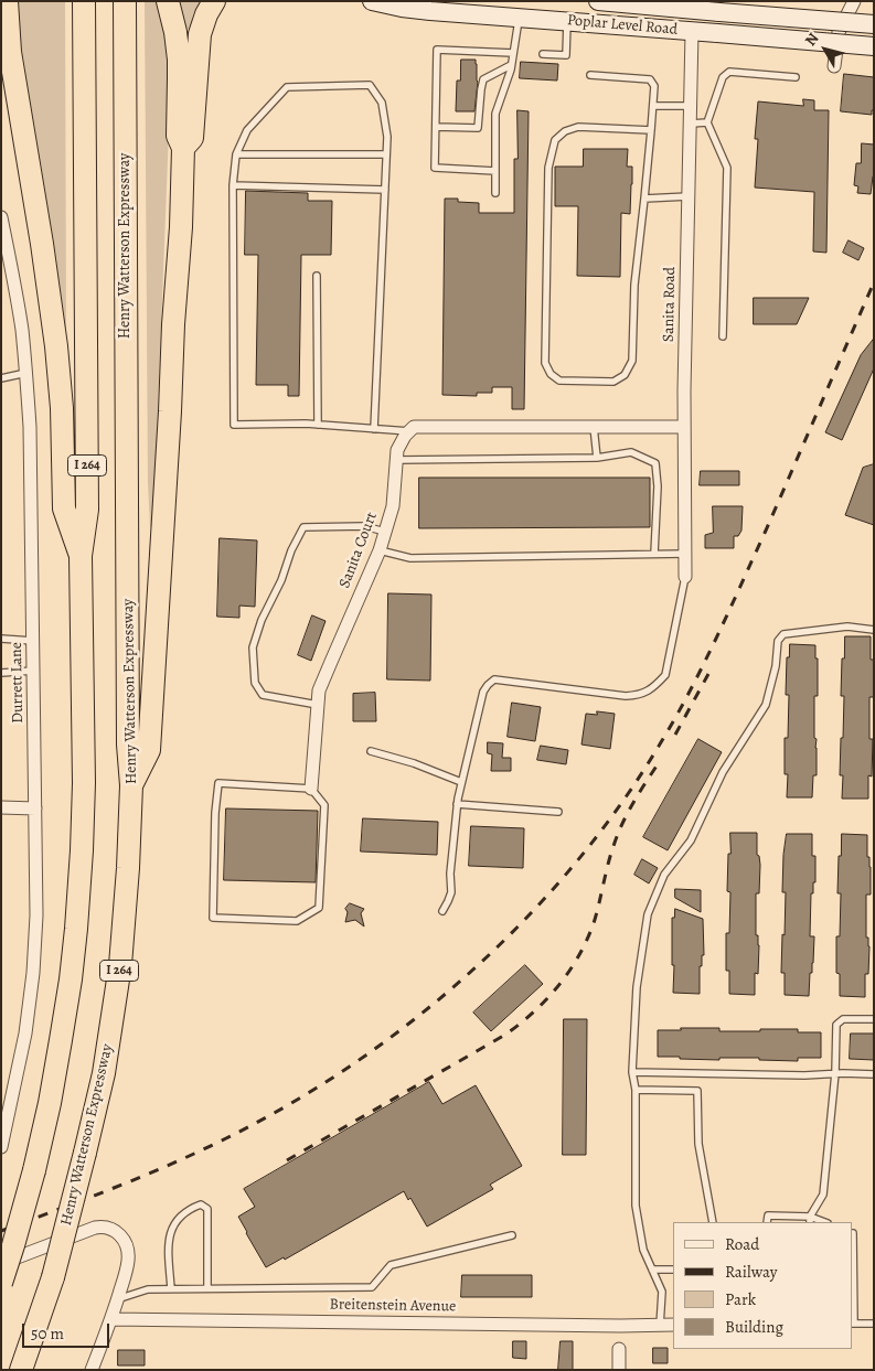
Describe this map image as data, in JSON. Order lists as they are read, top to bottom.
{
  "streets": {
    "highway": ["Henry Watterson Expressway", "I 264"],
    "main road": ["Poplar Level Road"],
    "street": [
      "Sanita Road",
      "Sanita Court",
      "Durrett Lane",
      "Breitenstein Avenue"
    ]
  },
  "crossings": [
    ["Poplar Level Road", "Sanita Road"]
  ],
  "legend": [
    "Road",
    "Railway",
    "Park",
    "Building"
  ],
  "scale_bar": "50 m",
  "north": "top left"
}
